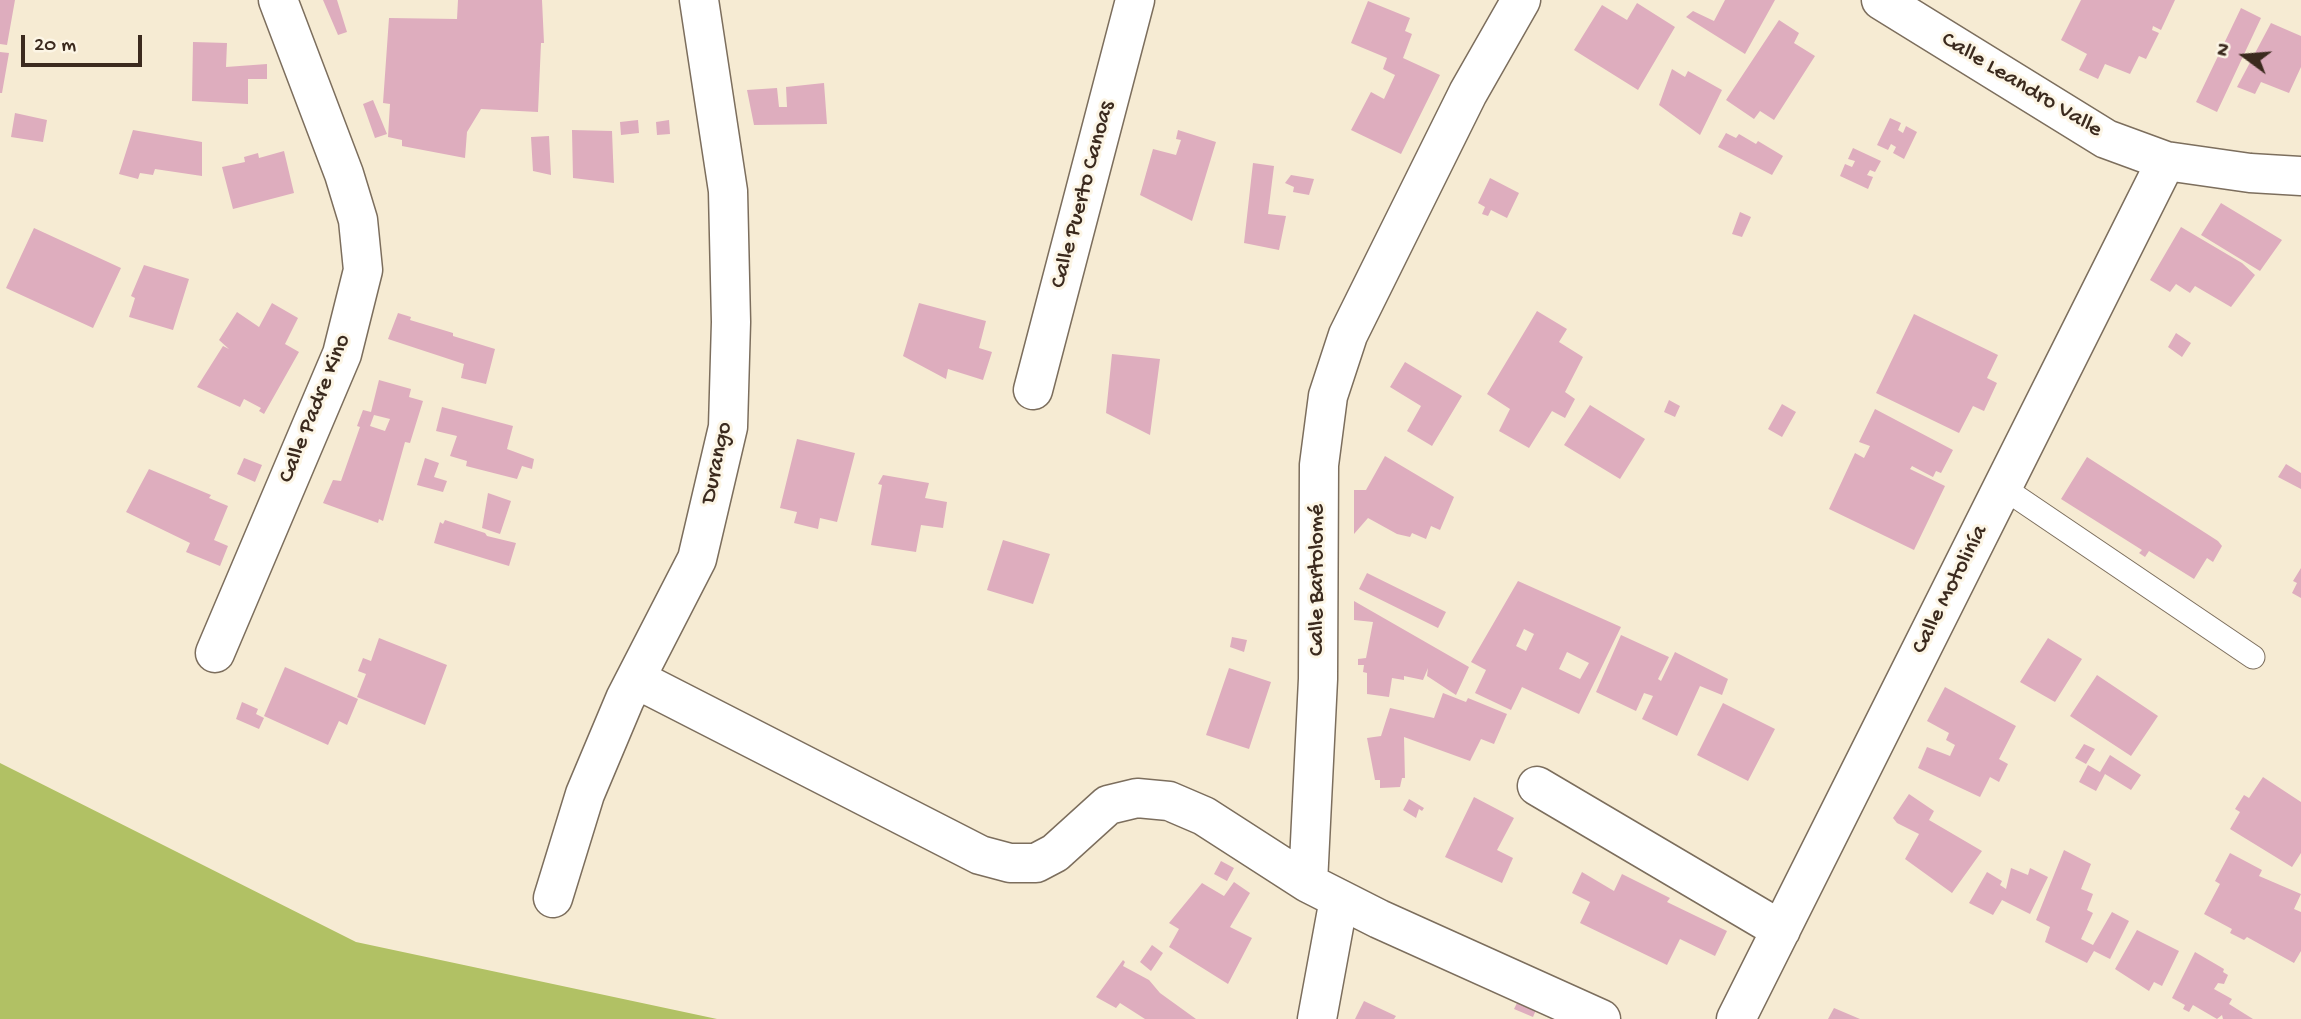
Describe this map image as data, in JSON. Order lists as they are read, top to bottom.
{
  "streets": {
    "street": [
      "Calle Leandro Valle",
      "Calle Puerto Canoas",
      "Calle Padre Kino",
      "Durango",
      "Calle Bartolomé",
      "Calle Motolinía"
    ]
  },
  "crossings": [
    ["Calle Leandro Valle", "Calle Motolinía"]
  ],
  "scale_bar": "20 m",
  "north": "left"
}
